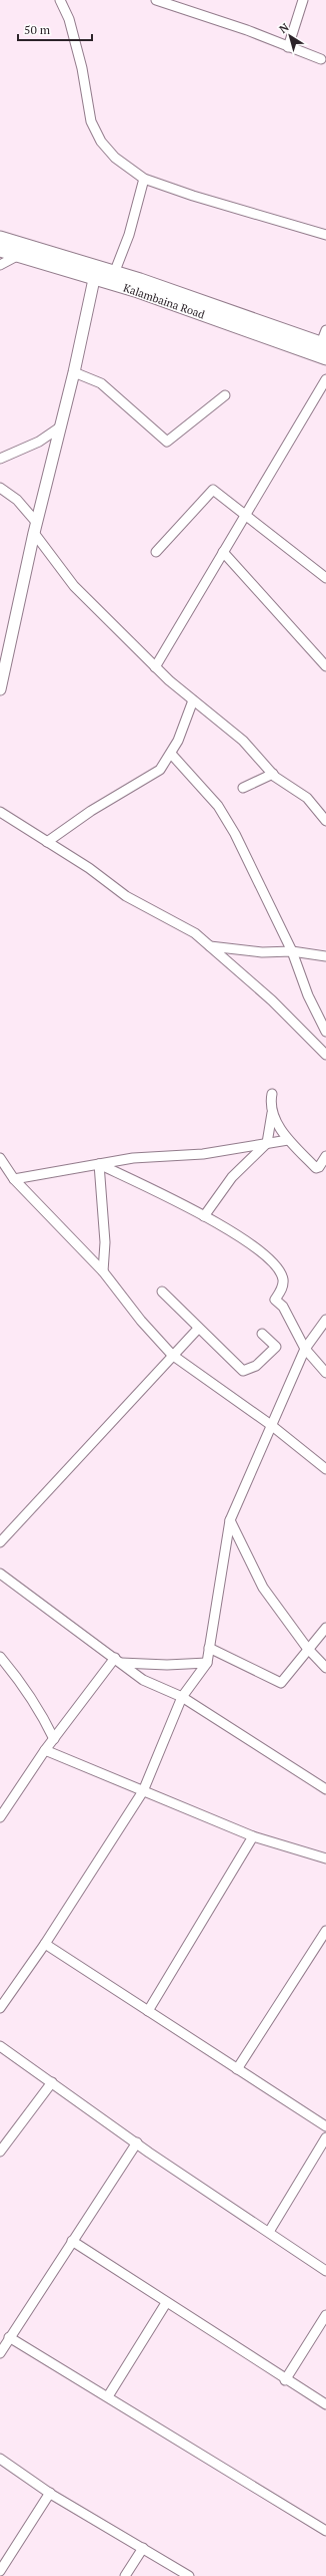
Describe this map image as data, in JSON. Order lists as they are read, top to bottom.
{
  "streets": {
    "main road": ["Kalambaina Road"]
  },
  "scale_bar": "50 m",
  "north": "top left"
}
